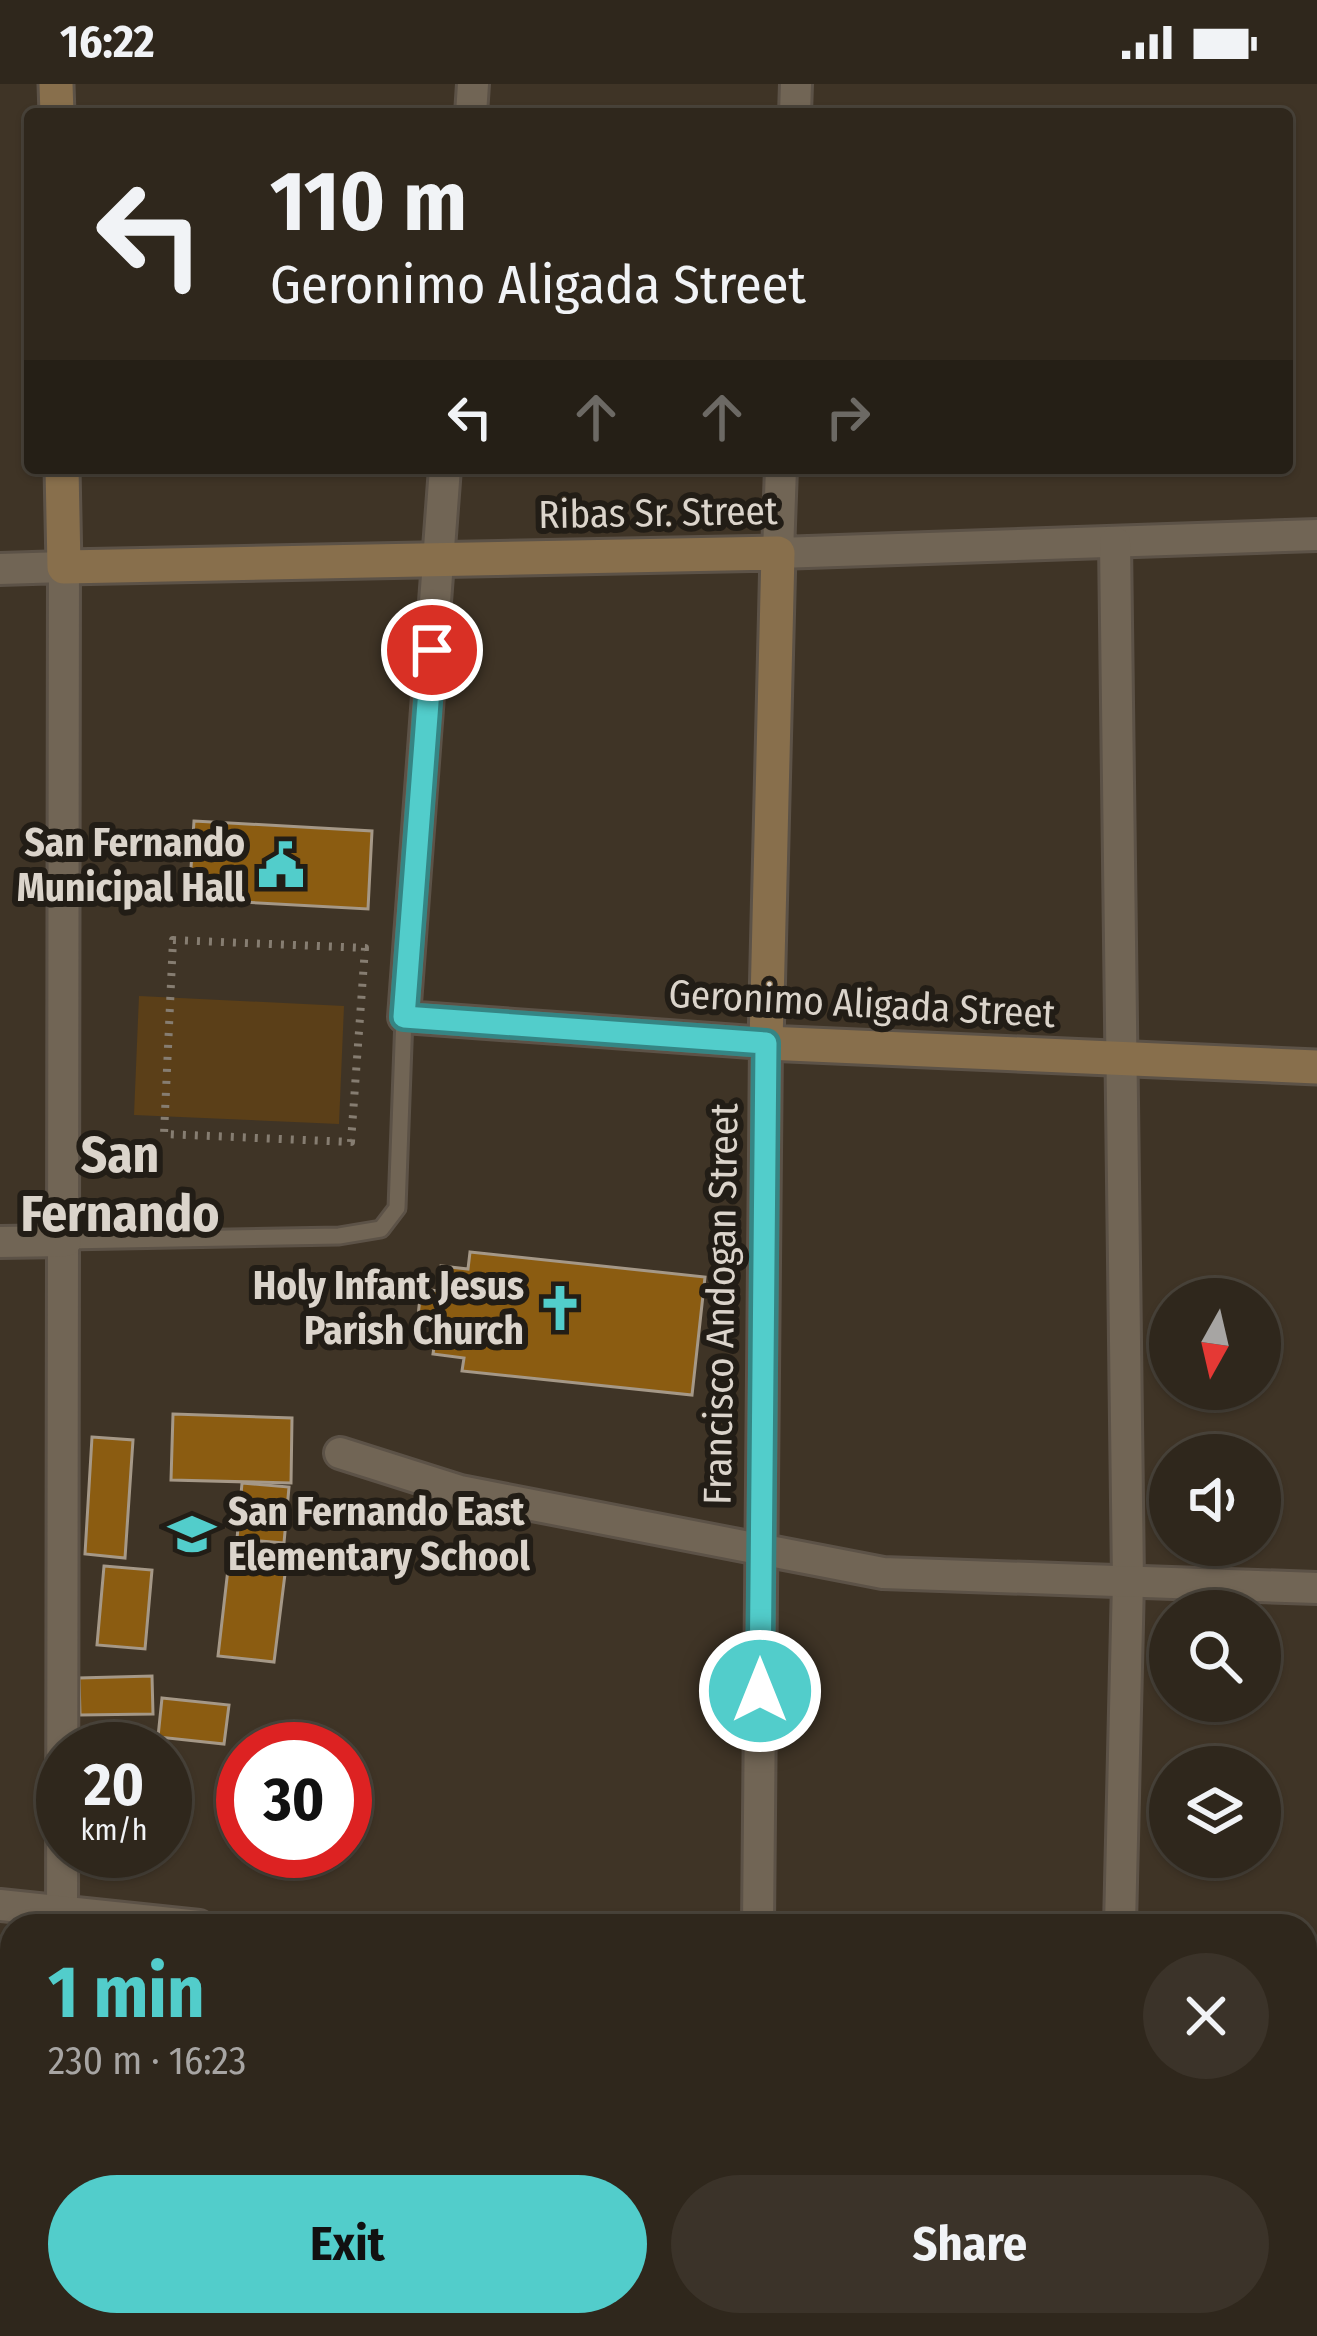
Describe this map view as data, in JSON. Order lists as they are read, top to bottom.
{
  "streets": {
    "main road": ["Ribas Sr. Street", "Geronimo Aligada Street", "Francisco Andogan Street"]
  },
  "crossings": [
    ["Ribas Sr. Street", "Francisco Andogan Street"],
    ["Geronimo Aligada Street", "Francisco Andogan Street"]
  ],
  "districts": ["San Fernando"],
  "places": {
    "public building": ["San Fernando Municipal Hall"],
    "church": ["Holy Infant Jesus Parish Church"],
    "school or university": ["San Fernando East Elementary School"]
  },
  "north": "bottom",
  "page": {
    "status": "16:22",
    "turn": ["110 m", "Geronimo Aligada Street"],
    "speed": "20 km/h",
    "limit": "30",
    "heading": ["1 min", "230 m · 16:23"],
    "buttons": ["Exit", "Share"]
  }
}
